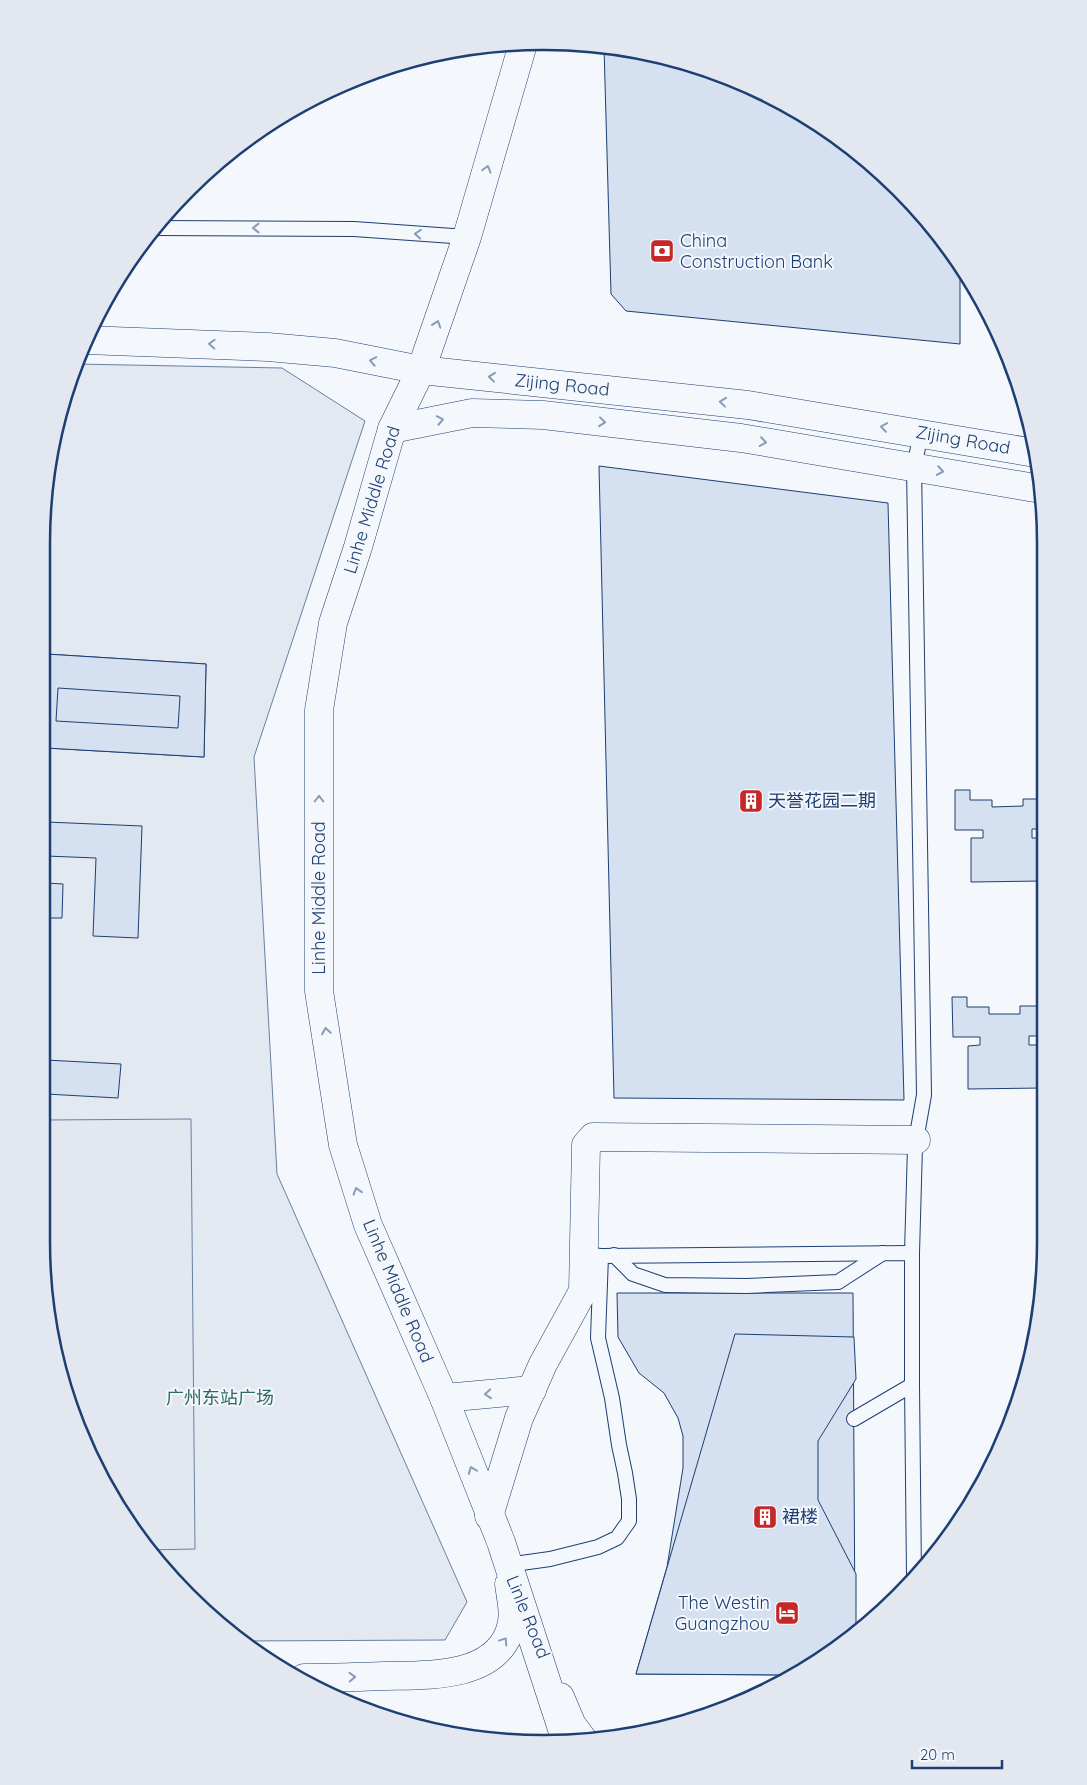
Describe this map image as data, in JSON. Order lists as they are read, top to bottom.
{
  "streets": {
    "main road": ["Zijing Road", "Linhe Middle Road", "Linle Road"]
  },
  "crossings": [
    ["Zijing Road", "Linhe Middle Road"],
    ["Linhe Middle Road", "Linle Road"]
  ],
  "one_way": ["Linhe Middle Road"],
  "parks": ["广州东站广场"],
  "places": {
    "bank": ["China Construction Bank"],
    "building": ["天誉花园二期", "裙楼"],
    "hotel": ["The Westin Guangzhou"]
  },
  "scale_bar": "20 m"
}
